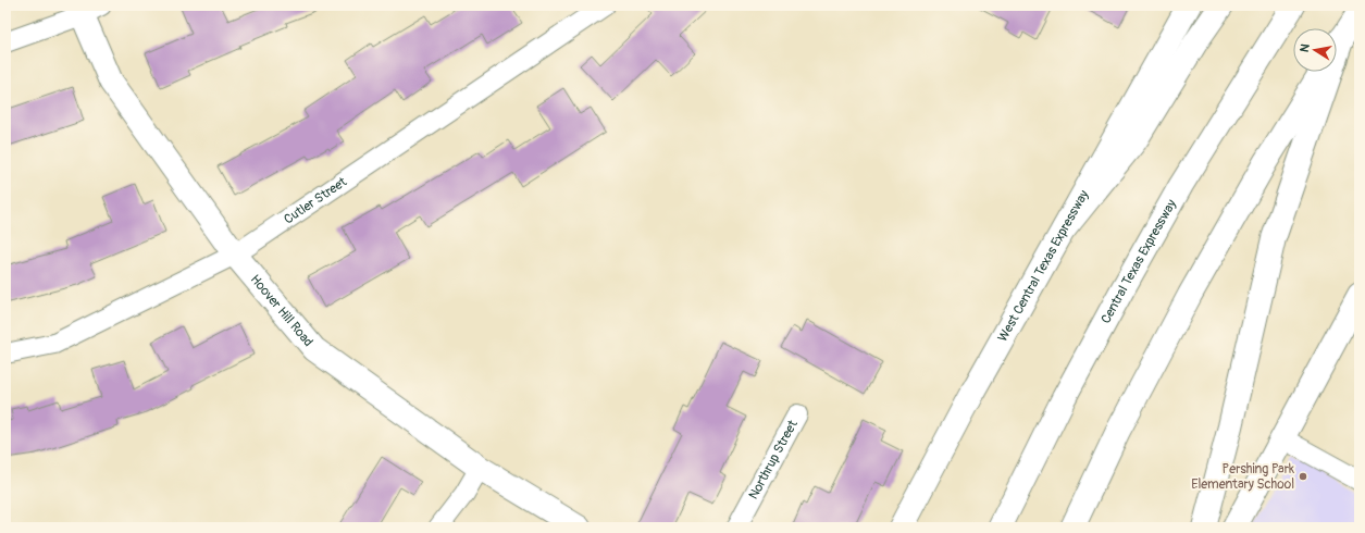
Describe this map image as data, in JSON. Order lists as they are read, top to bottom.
{
  "streets": {
    "main road": ["Central Texas Expressway", "West Central Texas Expressway", "Hoover Hill Road"],
    "street": ["Cutler Street", "Northrup Street"]
  },
  "crossings": [
    ["Cutler Street", "Hoover Hill Road"]
  ],
  "places": ["Pershing Park Elementary School"],
  "north": "left"
}
